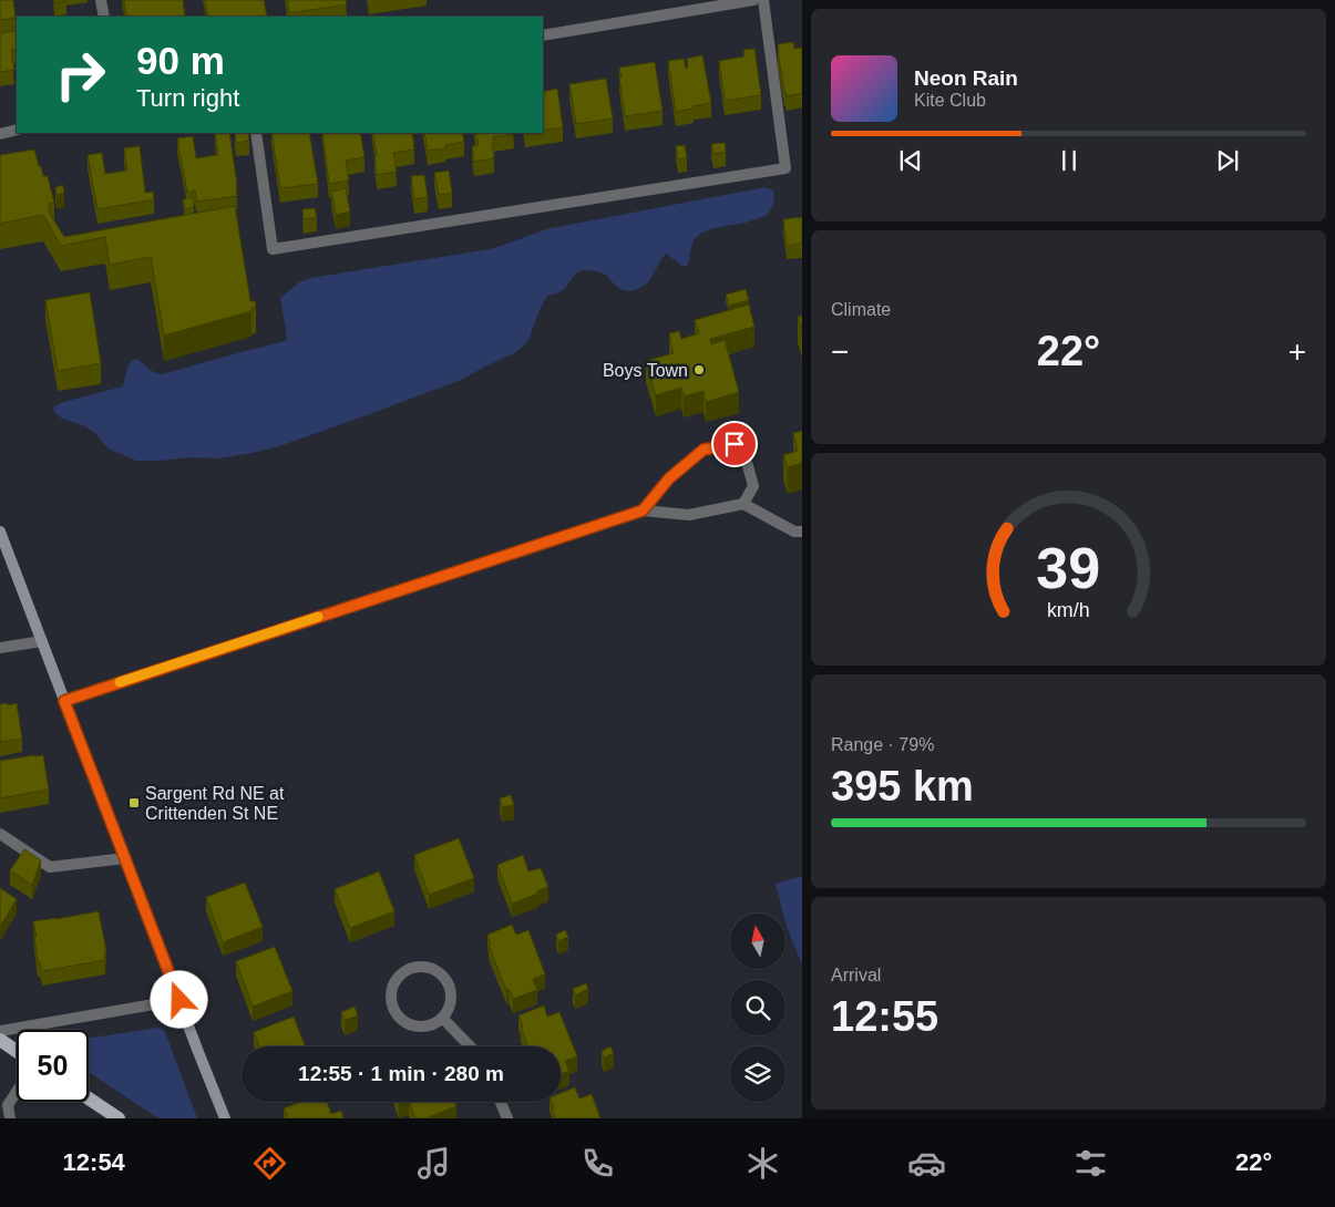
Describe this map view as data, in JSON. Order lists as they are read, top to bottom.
{
  "places": {
    "other": ["Boys Town"],
    "transit": ["Sargent Rd NE at Crittenden St NE"]
  },
  "north": "top",
  "page": {
    "turn": ["90 m", "Turn right"],
    "song": ["Neon Rain", "Kite Club"],
    "tile": [
      "Climate",
      ["Range · 79%", "395 km"],
      ["Arrival", "12:55"]
    ],
    "heat": ["−", "22°", "+"],
    "limit": "50",
    "trip": "12:55 · 1 min · 280 m",
    "tabs": ["12:54", "22°"],
    "gauge": ["39", "km/h"]
  }
}
